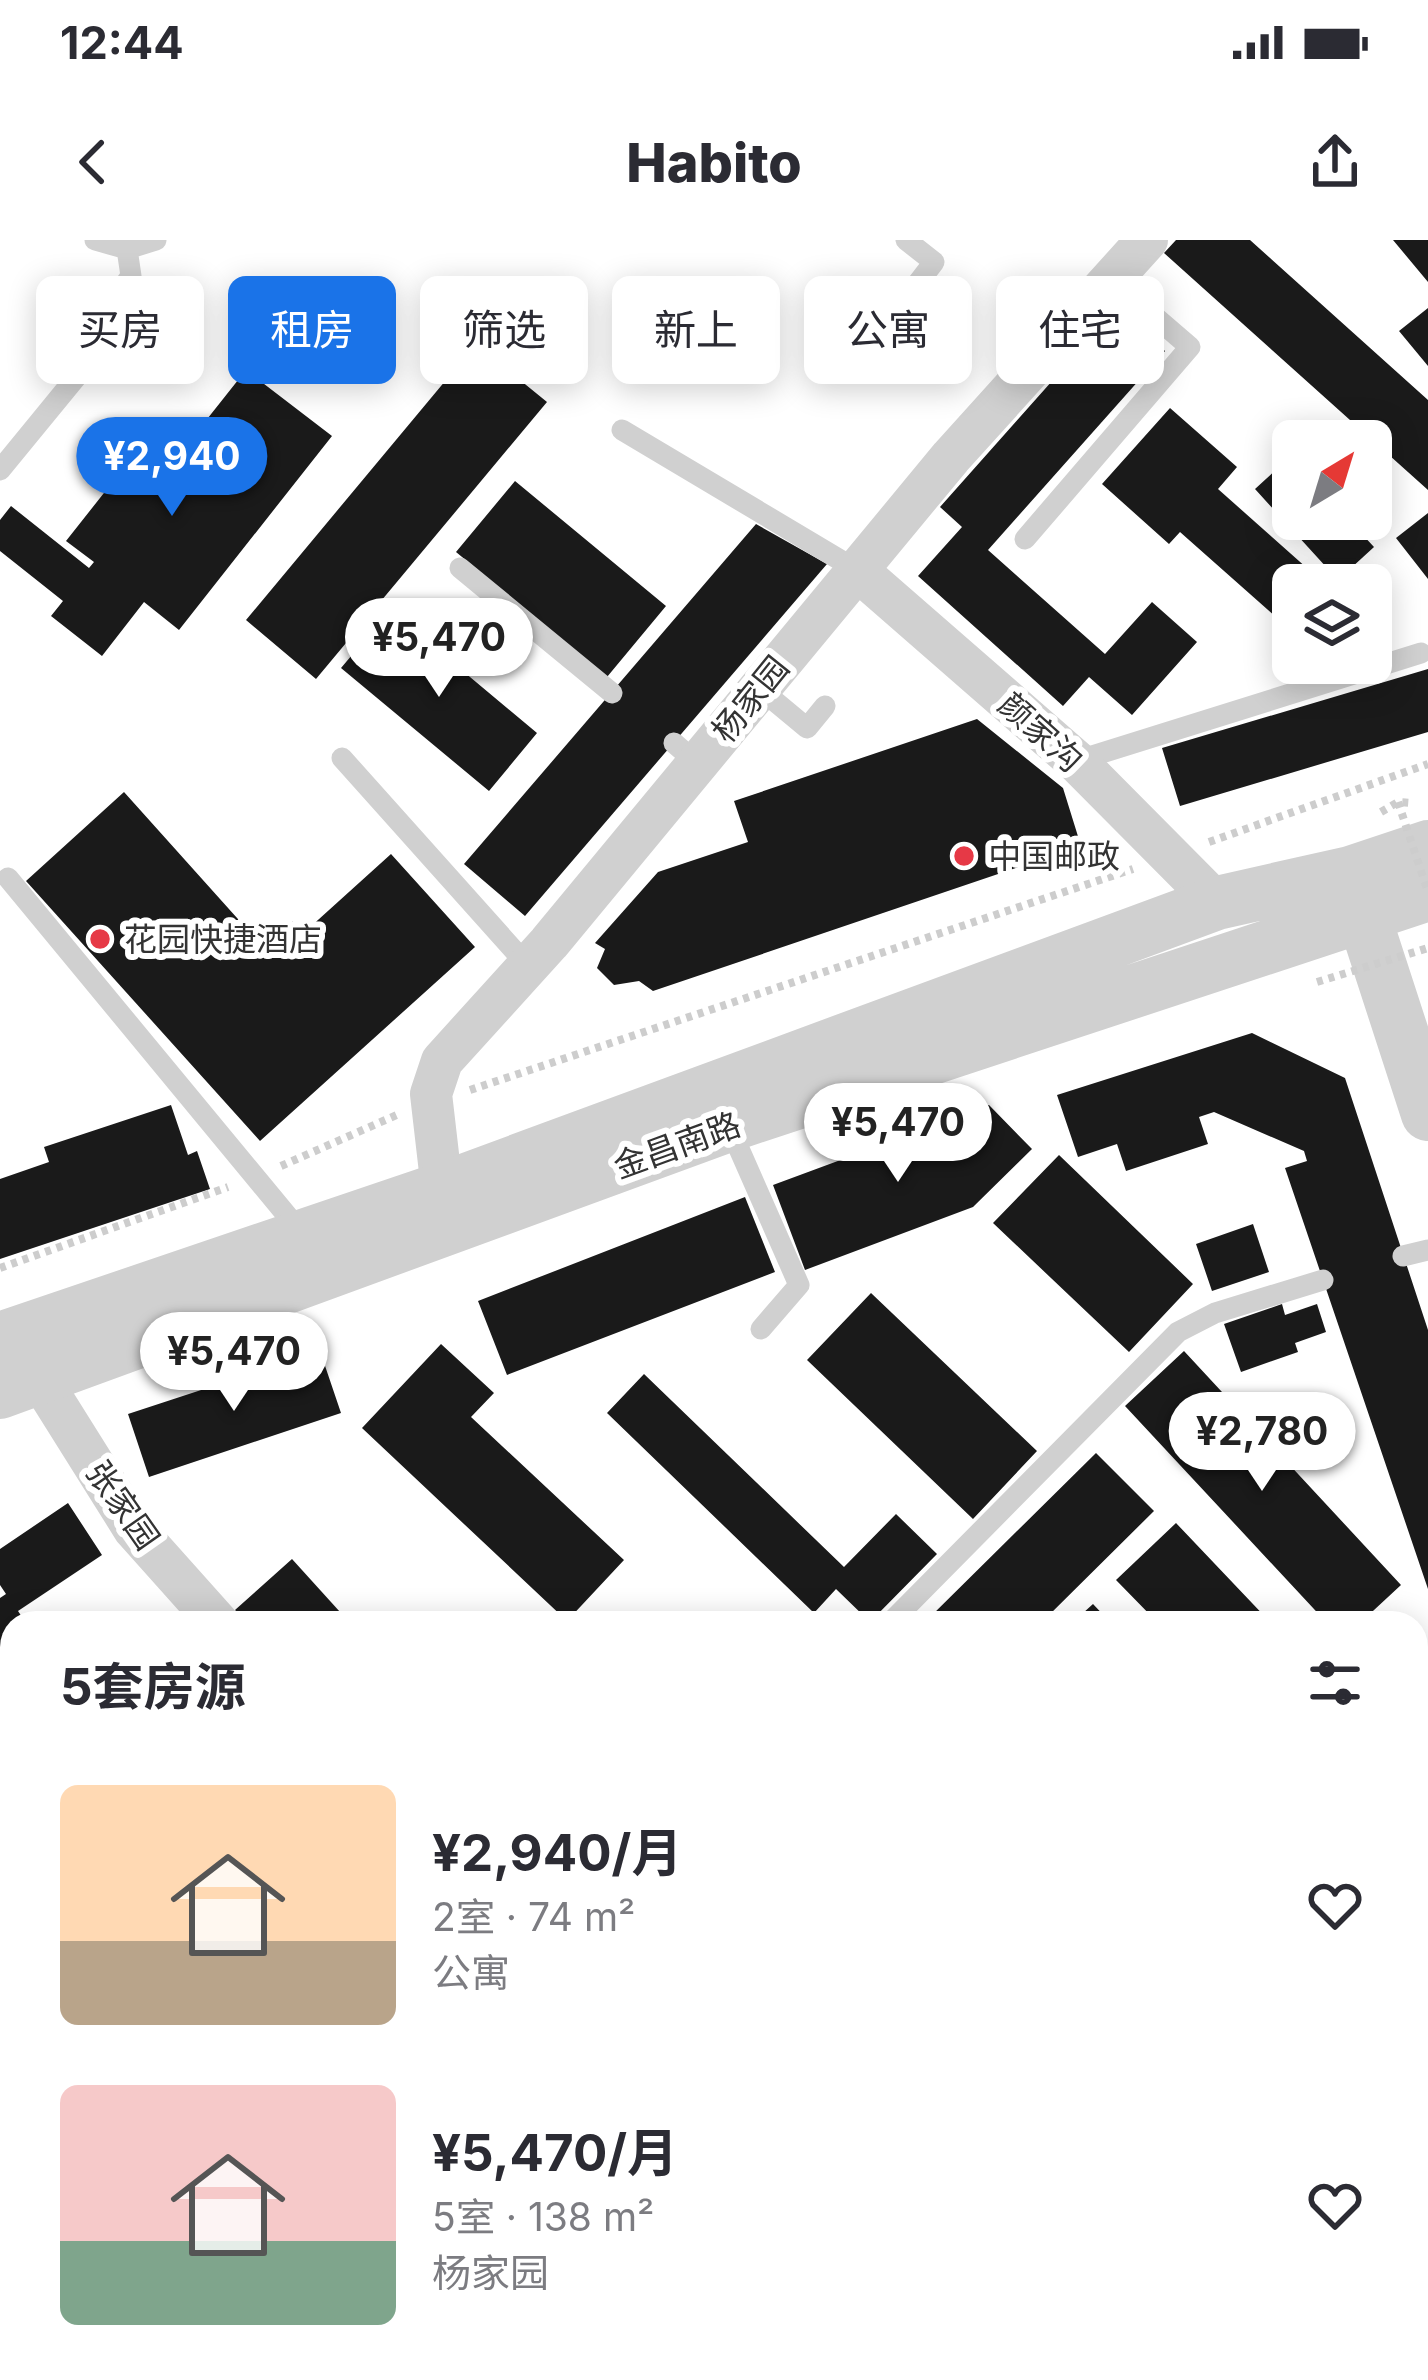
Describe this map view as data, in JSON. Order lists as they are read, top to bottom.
{
  "streets": {
    "street": [
      "杨家园",
      "颜家沟",
      "金昌南路",
      "张家园"
    ]
  },
  "crossings": [
    ["杨家园", "颜家沟"],
    ["颜家沟", "金昌南路"],
    ["金昌南路", "张家园"]
  ],
  "places": ["中国邮政", "花园快捷酒店"],
  "north": "top right",
  "page": {
    "status": "12:44",
    "header": "Habito",
    "chip": [
      "买房",
      "租房",
      "筛选",
      "新上",
      "公寓",
      "住宅"
    ],
    "price": [
      "¥2,940",
      "¥5,470",
      "¥5,470",
      "¥5,470",
      "¥2,780"
    ],
    "heading": "5套房源",
    "list": [
      {
        "name": "¥2,940/月",
        "note": "2室 · 74 m² · 公寓"
      },
      {
        "name": "¥5,470/月",
        "note": "5室 · 138 m² · 杨家园"
      }
    ]
  }
}
